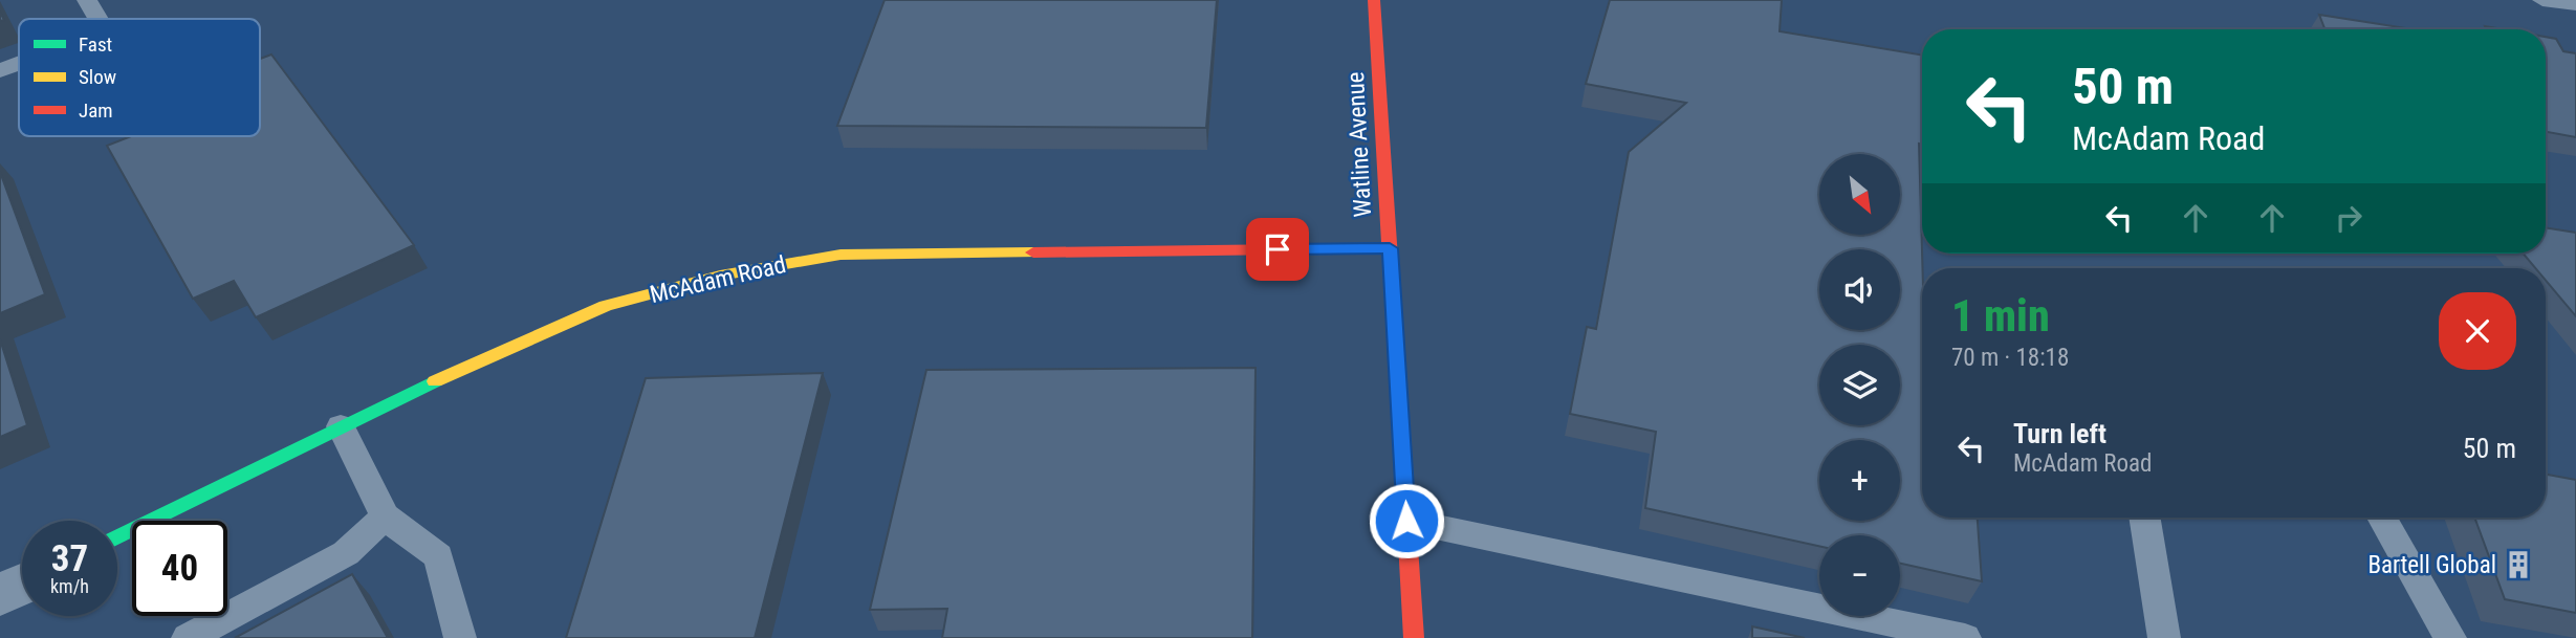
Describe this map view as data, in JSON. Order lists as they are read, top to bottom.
{
  "streets": {
    "street": ["Watline Avenue", "McAdam Road"]
  },
  "crossings": [
    ["Watline Avenue", "McAdam Road"]
  ],
  "places": {
    "building": ["Bartell Global"]
  },
  "legend": ["Fast", "Slow", "Jam"],
  "north": "bottom right",
  "page": {
    "turn": ["50 m", "McAdam Road"],
    "map_buttons": ["+", "−"],
    "heading": ["1 min", "70 m · 18:18"],
    "list": [
      {
        "name": "Turn left",
        "note": "McAdam Road",
        "value": "50 m"
      }
    ],
    "speed": "37 km/h",
    "limit": "40"
  }
}
